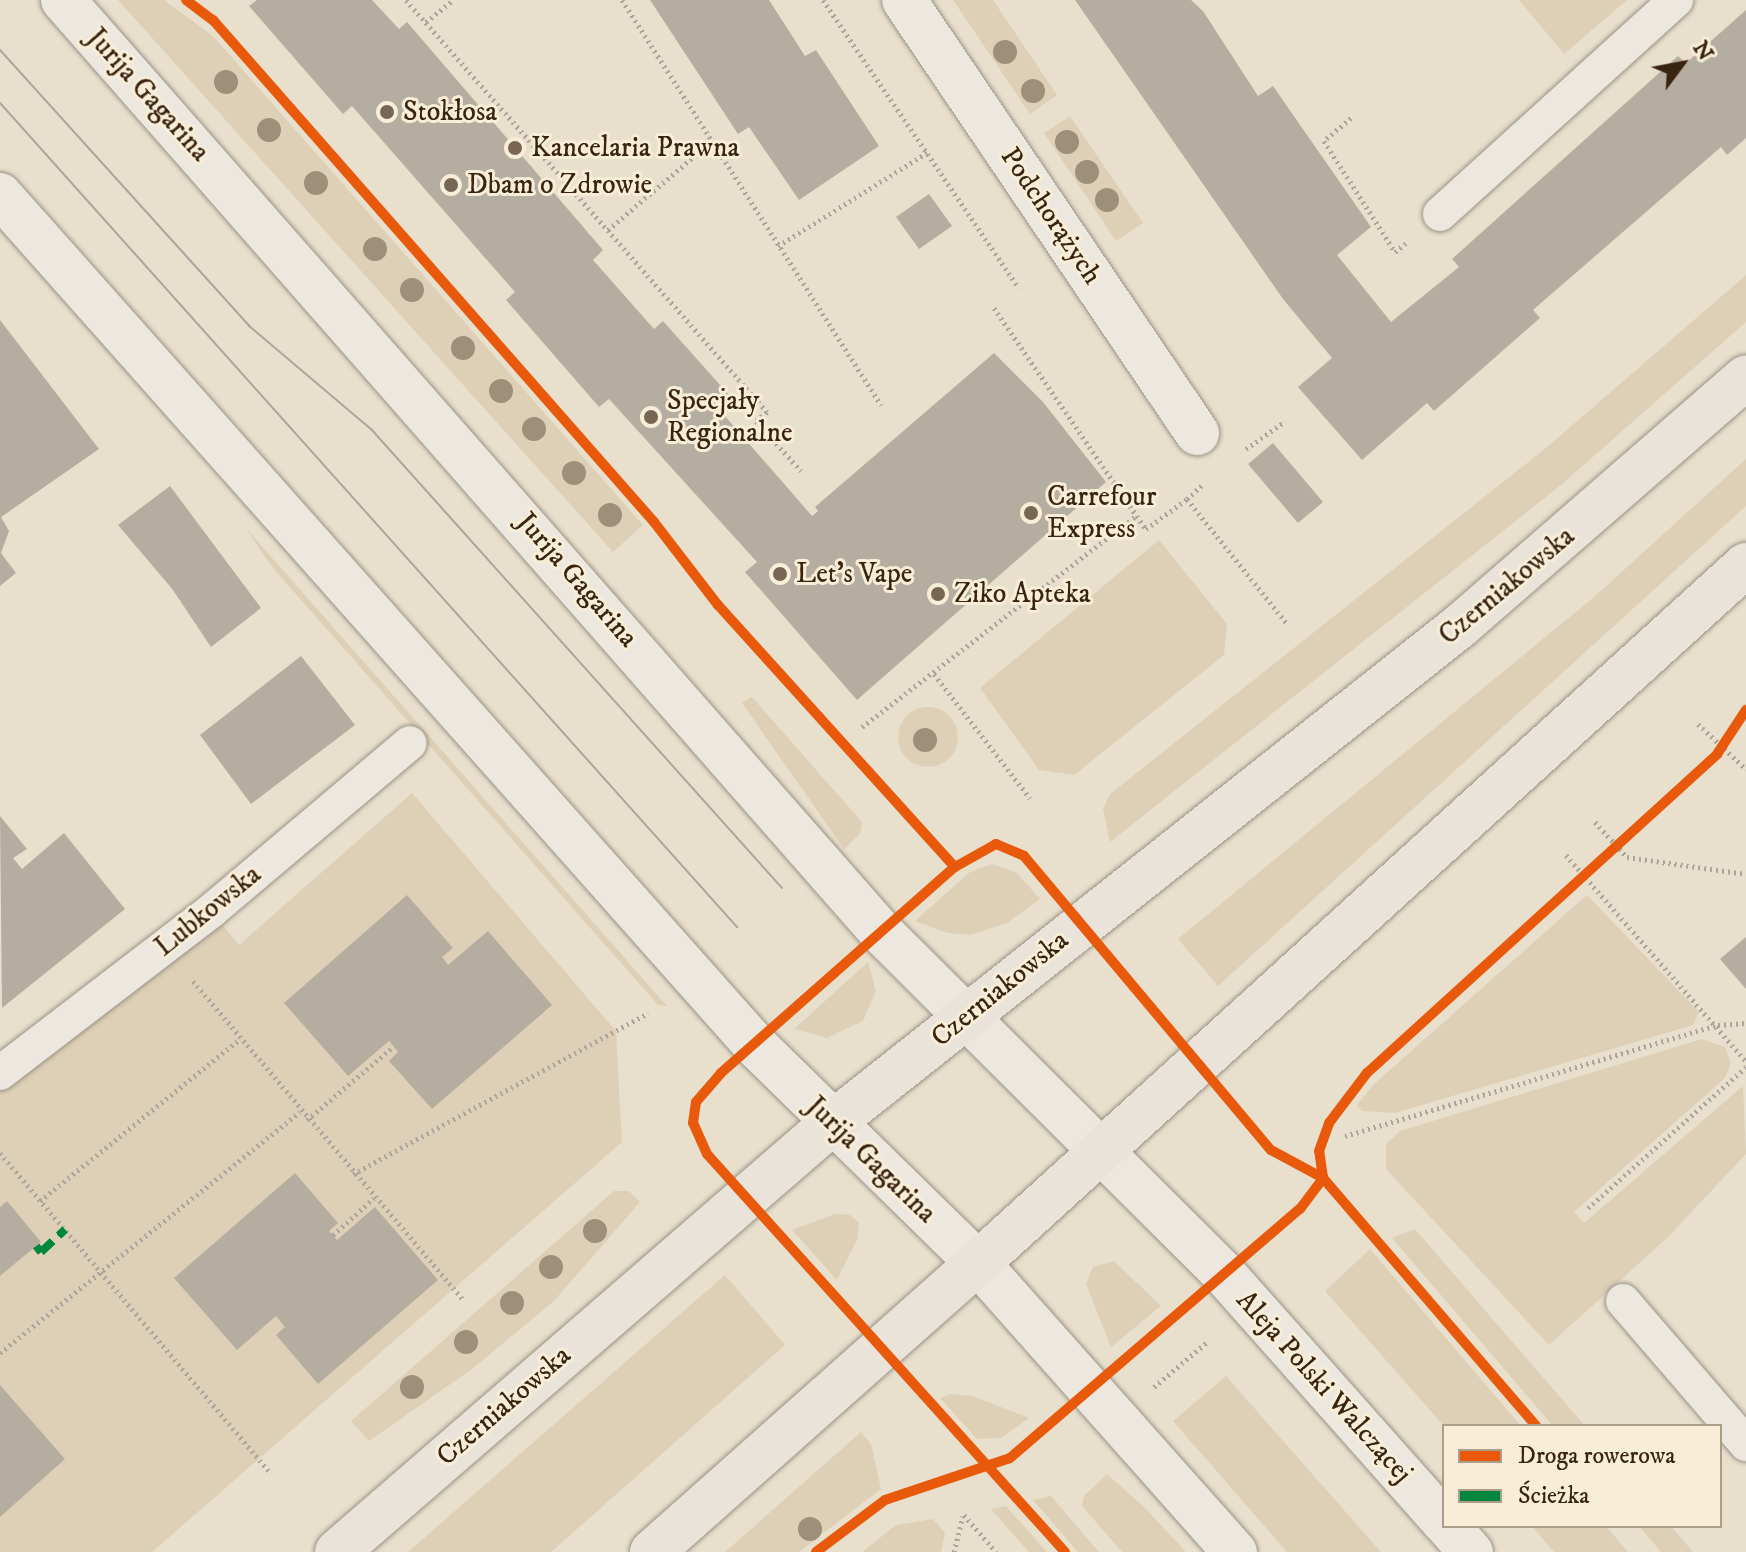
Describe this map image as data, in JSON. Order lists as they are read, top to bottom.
{
  "streets": {
    "main road": [
      "Jurija Gagarina",
      "Podchorążych",
      "Czerniakowska",
      "Aleja Polski Walczącej"
    ],
    "lane": ["Lubkowska"]
  },
  "crossings": [
    ["Jurija Gagarina", "Czerniakowska"],
    ["Jurija Gagarina", "Aleja Polski Walczącej"]
  ],
  "places": [
    "Stokłosa",
    "Kancelaria Prawna",
    "Dbam o Zdrowie",
    "Specjały Regionalne",
    "Carrefour Express",
    "Let's Vape",
    "Ziko Apteka"
  ],
  "legend": ["Droga rowerowa", "Ścieżka"],
  "north": "top right"
}
